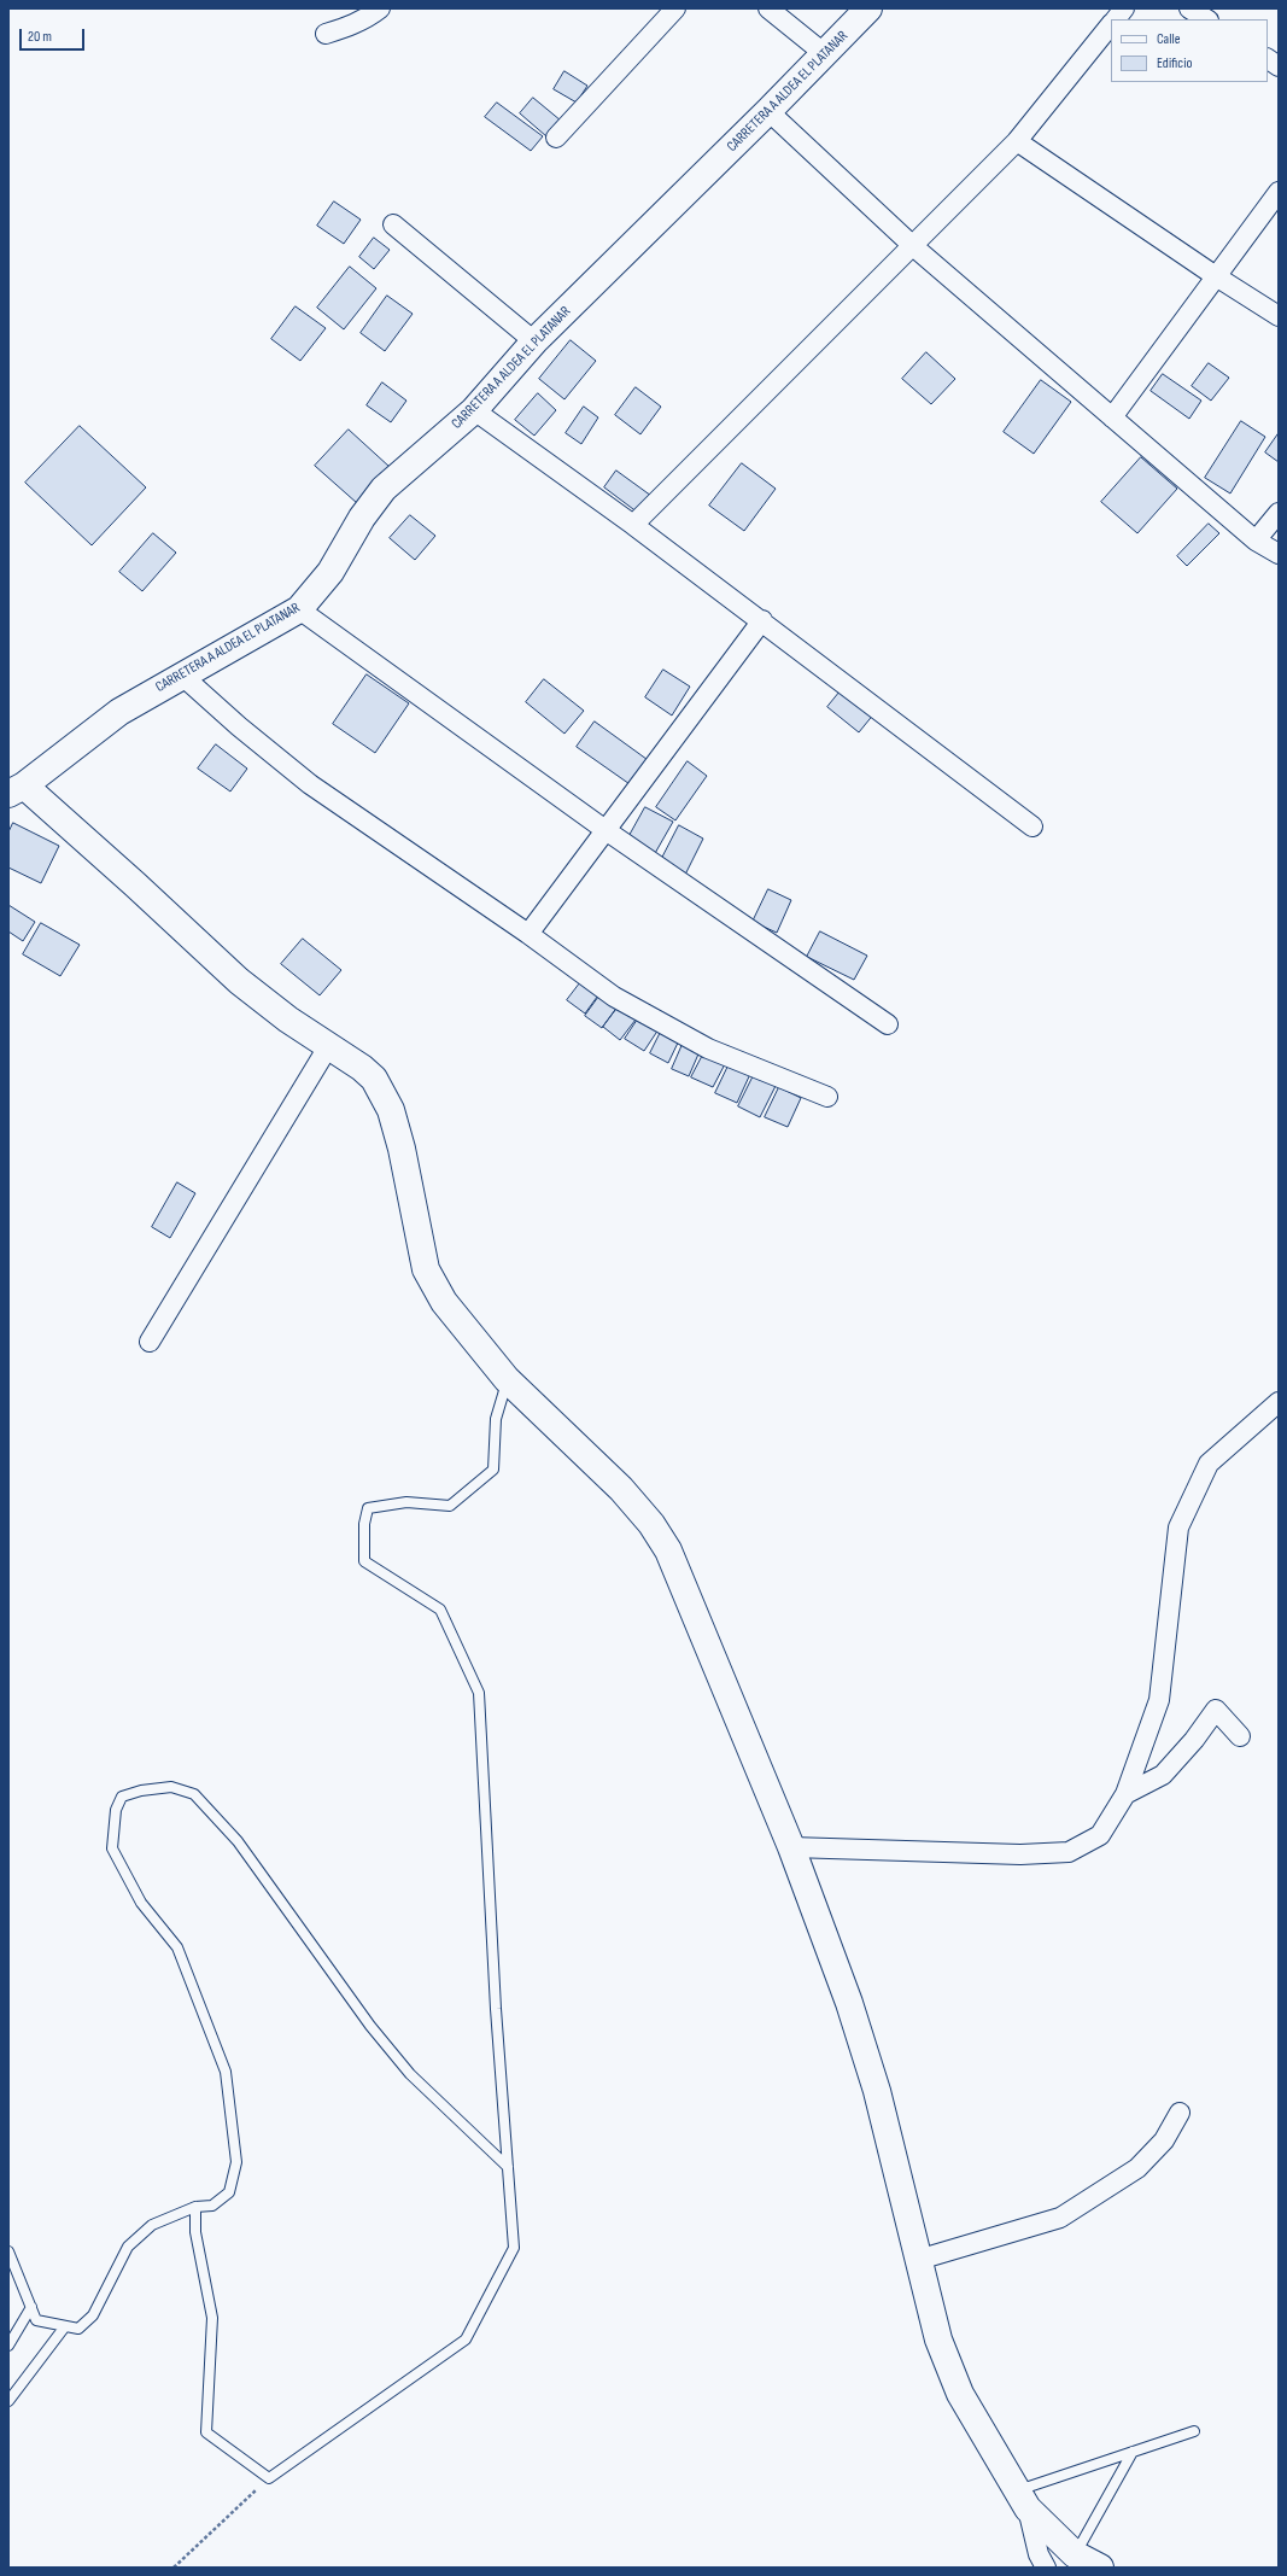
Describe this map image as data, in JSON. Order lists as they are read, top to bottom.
{
  "streets": {
    "street": ["CARRETERA A ALDEA EL PLATANAR"]
  },
  "legend": ["Calle", "Edificio"],
  "scale_bar": "20 m"
}
